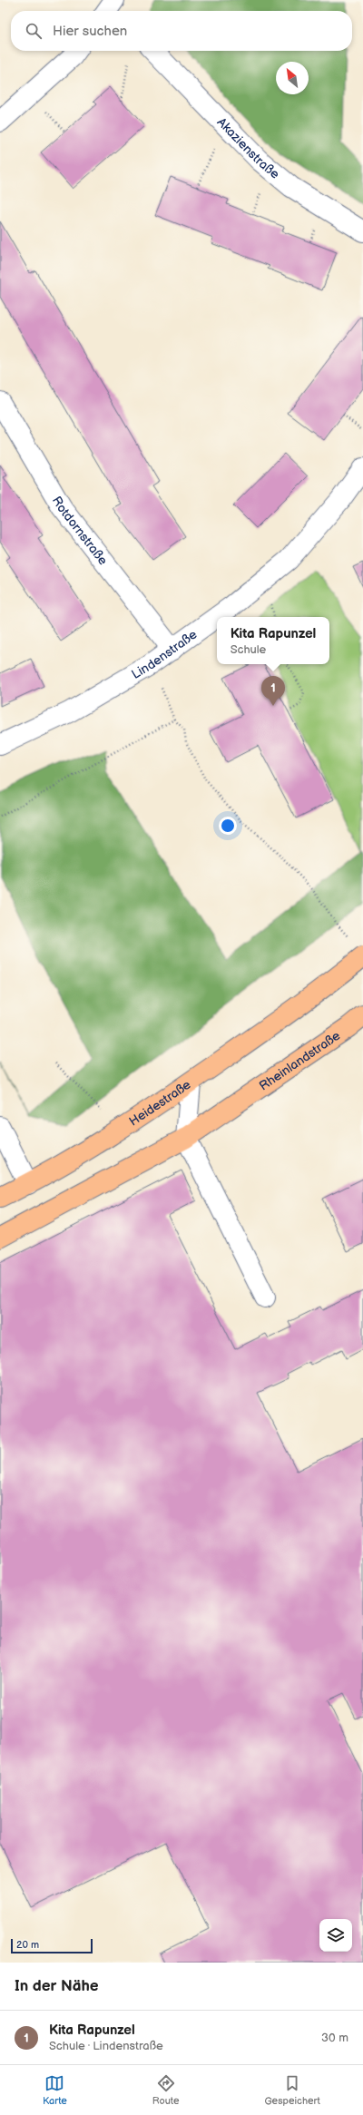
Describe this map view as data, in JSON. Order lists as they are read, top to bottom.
{
  "streets": {
    "main road": ["Rheinlandstraße", "Heidestraße"],
    "street": ["Akazienstraße", "Rotdornstraße", "Lindenstraße"]
  },
  "crossings": [
    ["Rotdornstraße", "Lindenstraße"]
  ],
  "scale_bar": "20 m",
  "north": "top left",
  "page": {
    "search": "Hier suchen",
    "popup": ["Kita Rapunzel", "Schule"],
    "pins": "1",
    "scale": "20 m",
    "heading": "In der Nähe",
    "list": [
      {
        "mark": "1",
        "name": "Kita Rapunzel",
        "note": "Schule · Lindenstraße",
        "value": "30 m"
      }
    ],
    "nav": ["Karte", "Route", "Gespeichert"]
  }
}
